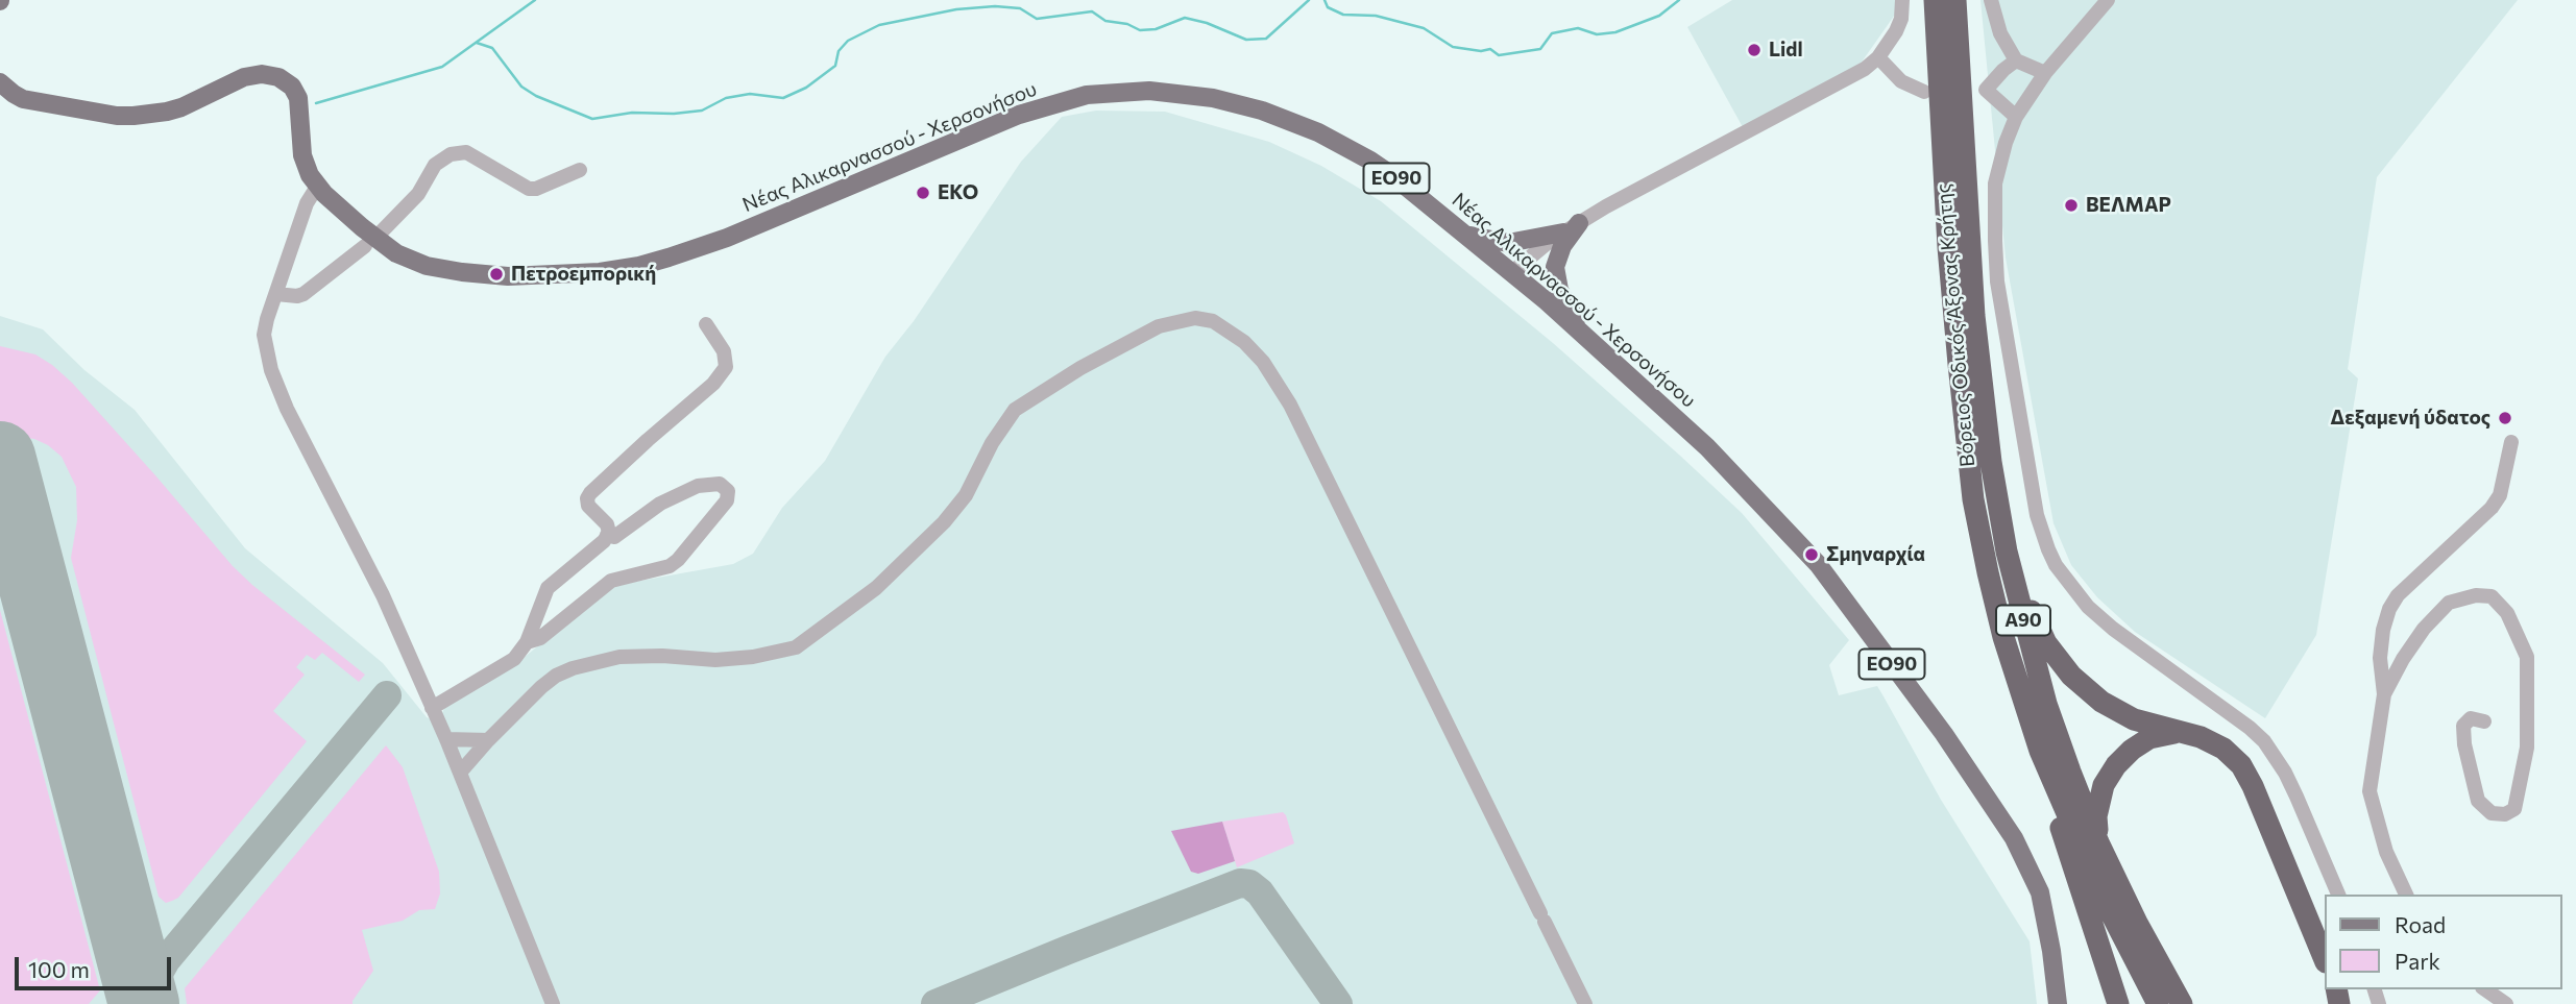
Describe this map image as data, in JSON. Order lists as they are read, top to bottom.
{
  "streets": {
    "highway": ["Βόρειος Οδικός Άξονας Κρήτης", "Α90"],
    "main road": ["Νέας Αλικαρνασσού - Χερσονήσου", "ΕΟ90"]
  },
  "places": [
    "Lidl",
    "EKO",
    "ΒΕΛΜΑΡ",
    "Πετροεμπορική",
    "Δεξαμενή ύδατος",
    "Σμηναρχία"
  ],
  "legend": ["Road", "Park"],
  "scale_bar": "100 m"
}
